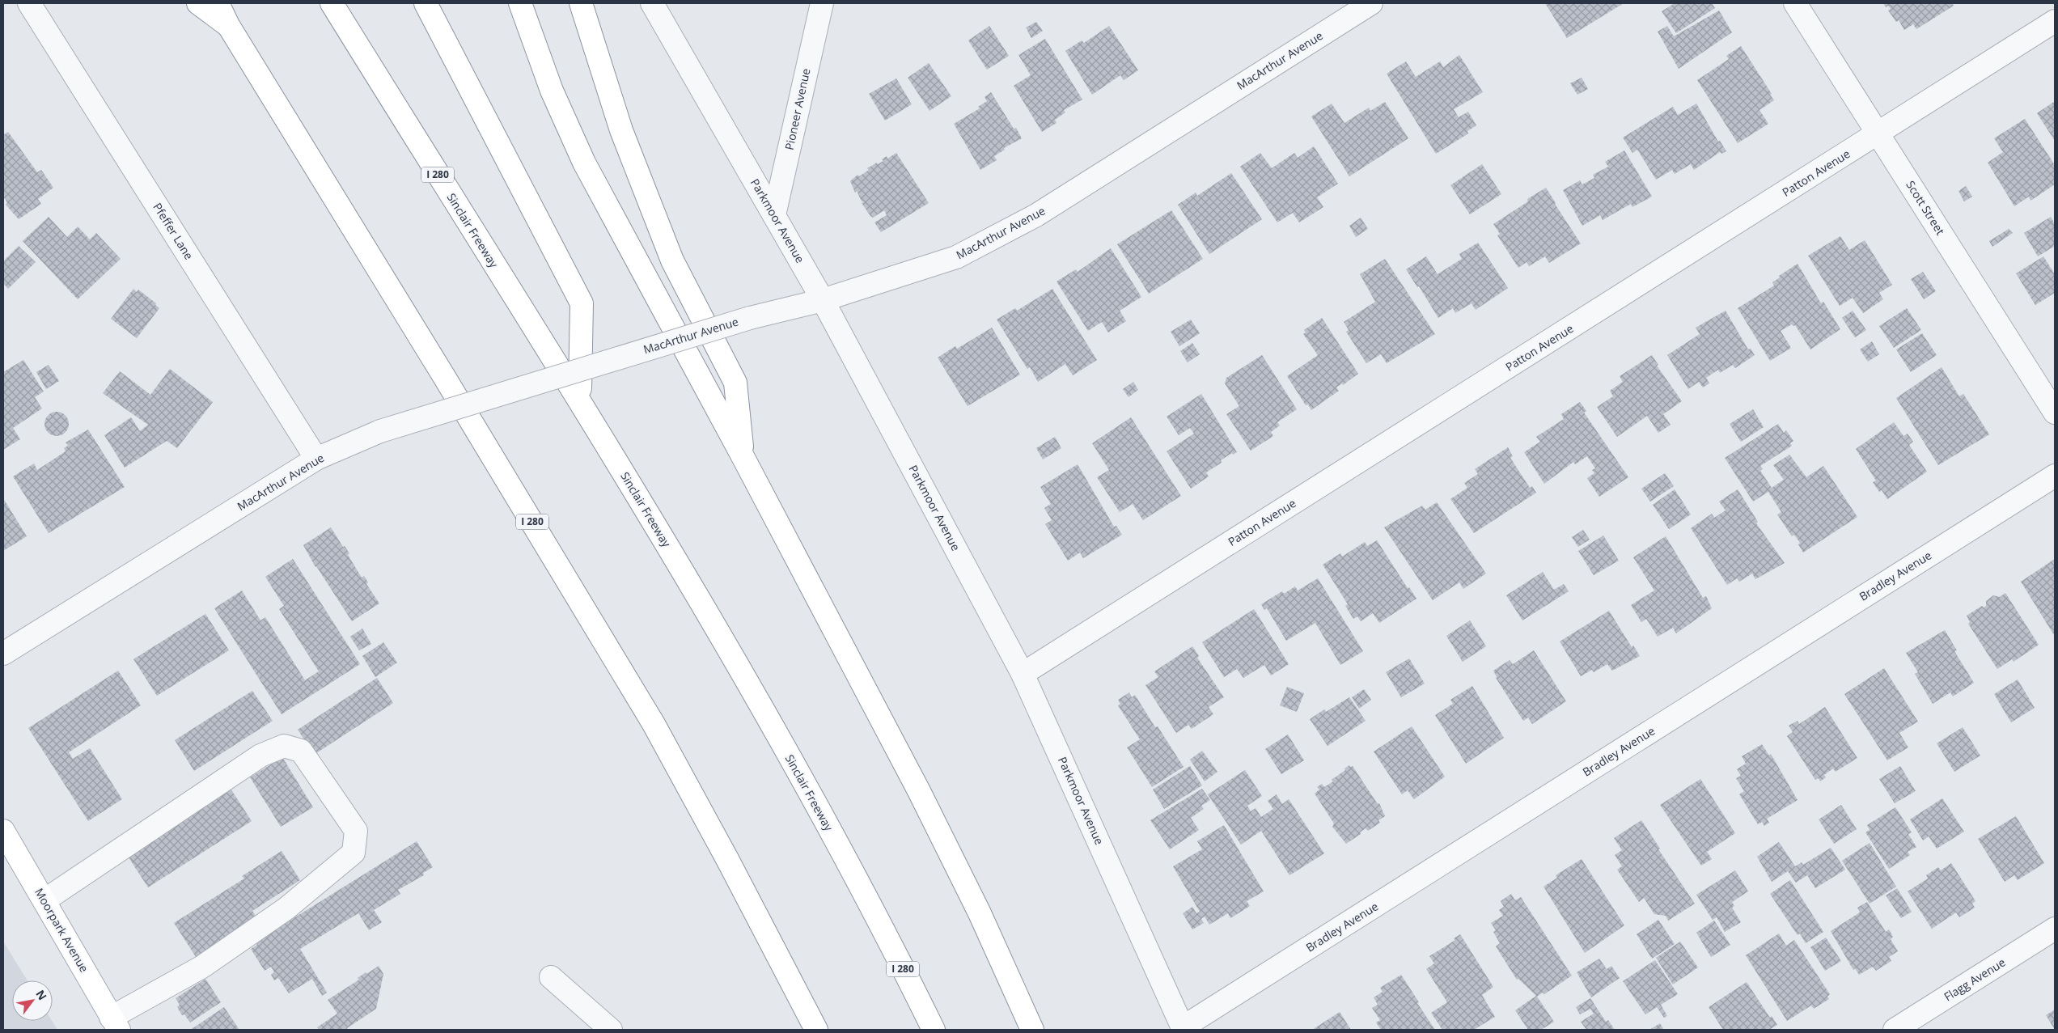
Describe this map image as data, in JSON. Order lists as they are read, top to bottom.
{
  "streets": {
    "main road": ["I 280", "Sinclair Freeway", "Moorpark Avenue"],
    "street": [
      "MacArthur Avenue",
      "Pioneer Avenue",
      "Patton Avenue",
      "Scott Street",
      "Parkmoor Avenue",
      "Pfeffer Lane",
      "Bradley Avenue",
      "Flagg Avenue"
    ]
  },
  "crossings": [
    ["MacArthur Avenue", "Parkmoor Avenue"],
    ["MacArthur Avenue", "Pfeffer Lane"],
    ["Pioneer Avenue", "Parkmoor Avenue"],
    ["Patton Avenue", "Scott Street"],
    ["Patton Avenue", "Parkmoor Avenue"],
    ["Parkmoor Avenue", "Bradley Avenue"]
  ],
  "north": "top right"
}
